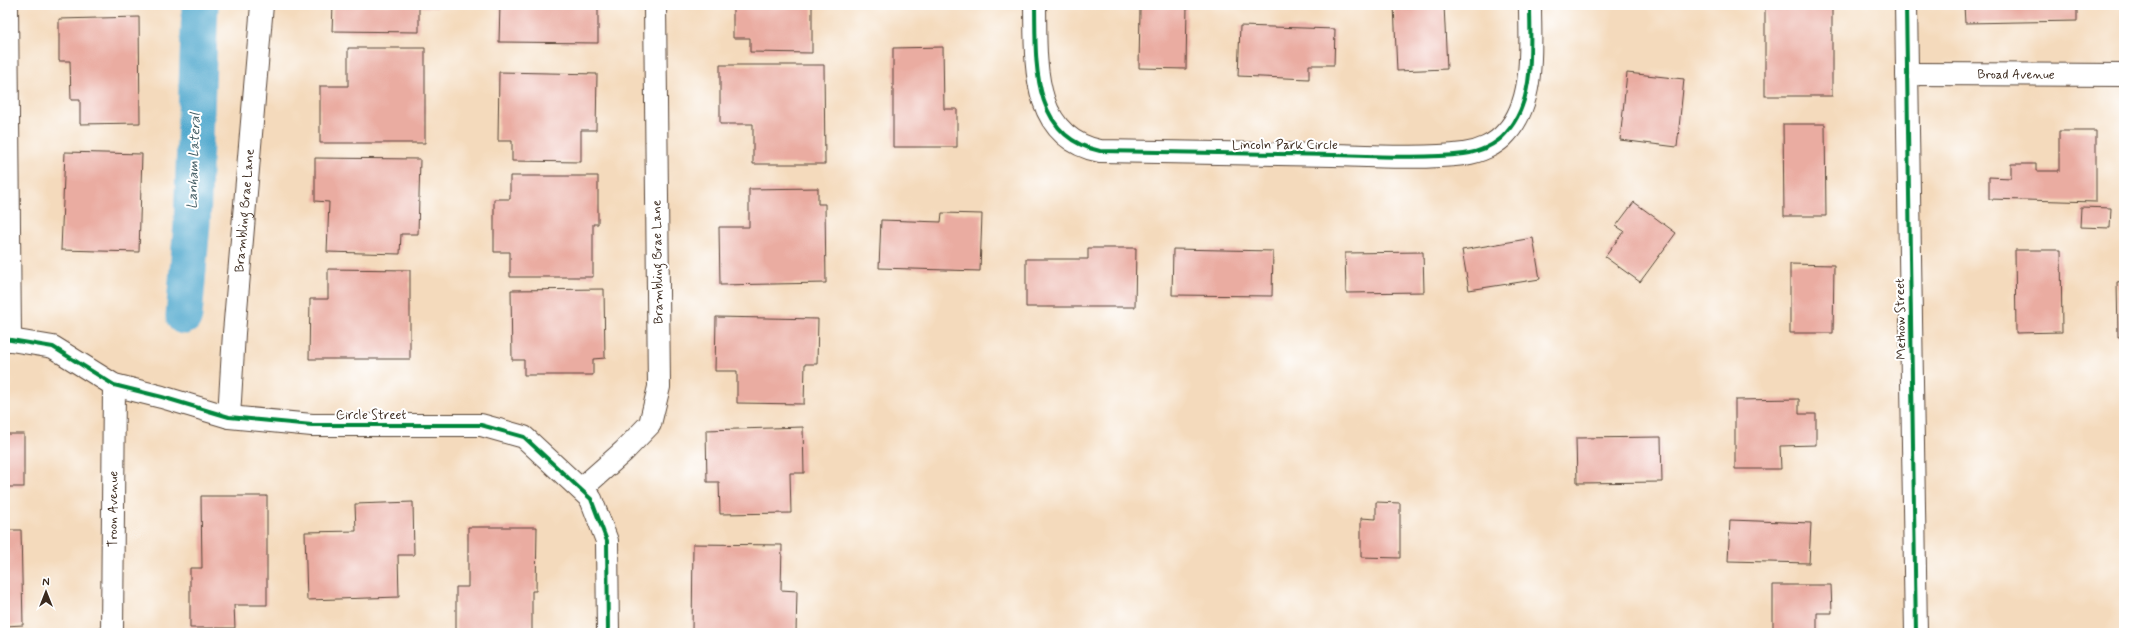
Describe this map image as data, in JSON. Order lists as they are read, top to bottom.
{
  "streets": {
    "street": [
      "Broad Avenue",
      "Lincoln Park Circle",
      "Brambling Brae Lane",
      "Methow Street",
      "Circle Street",
      "Troon Avenue"
    ]
  },
  "crossings": [
    ["Broad Avenue", "Methow Street"],
    ["Brambling Brae Lane", "Circle Street"],
    ["Circle Street", "Troon Avenue"]
  ],
  "water": ["Lanham Lateral"],
  "north": "top"
}
